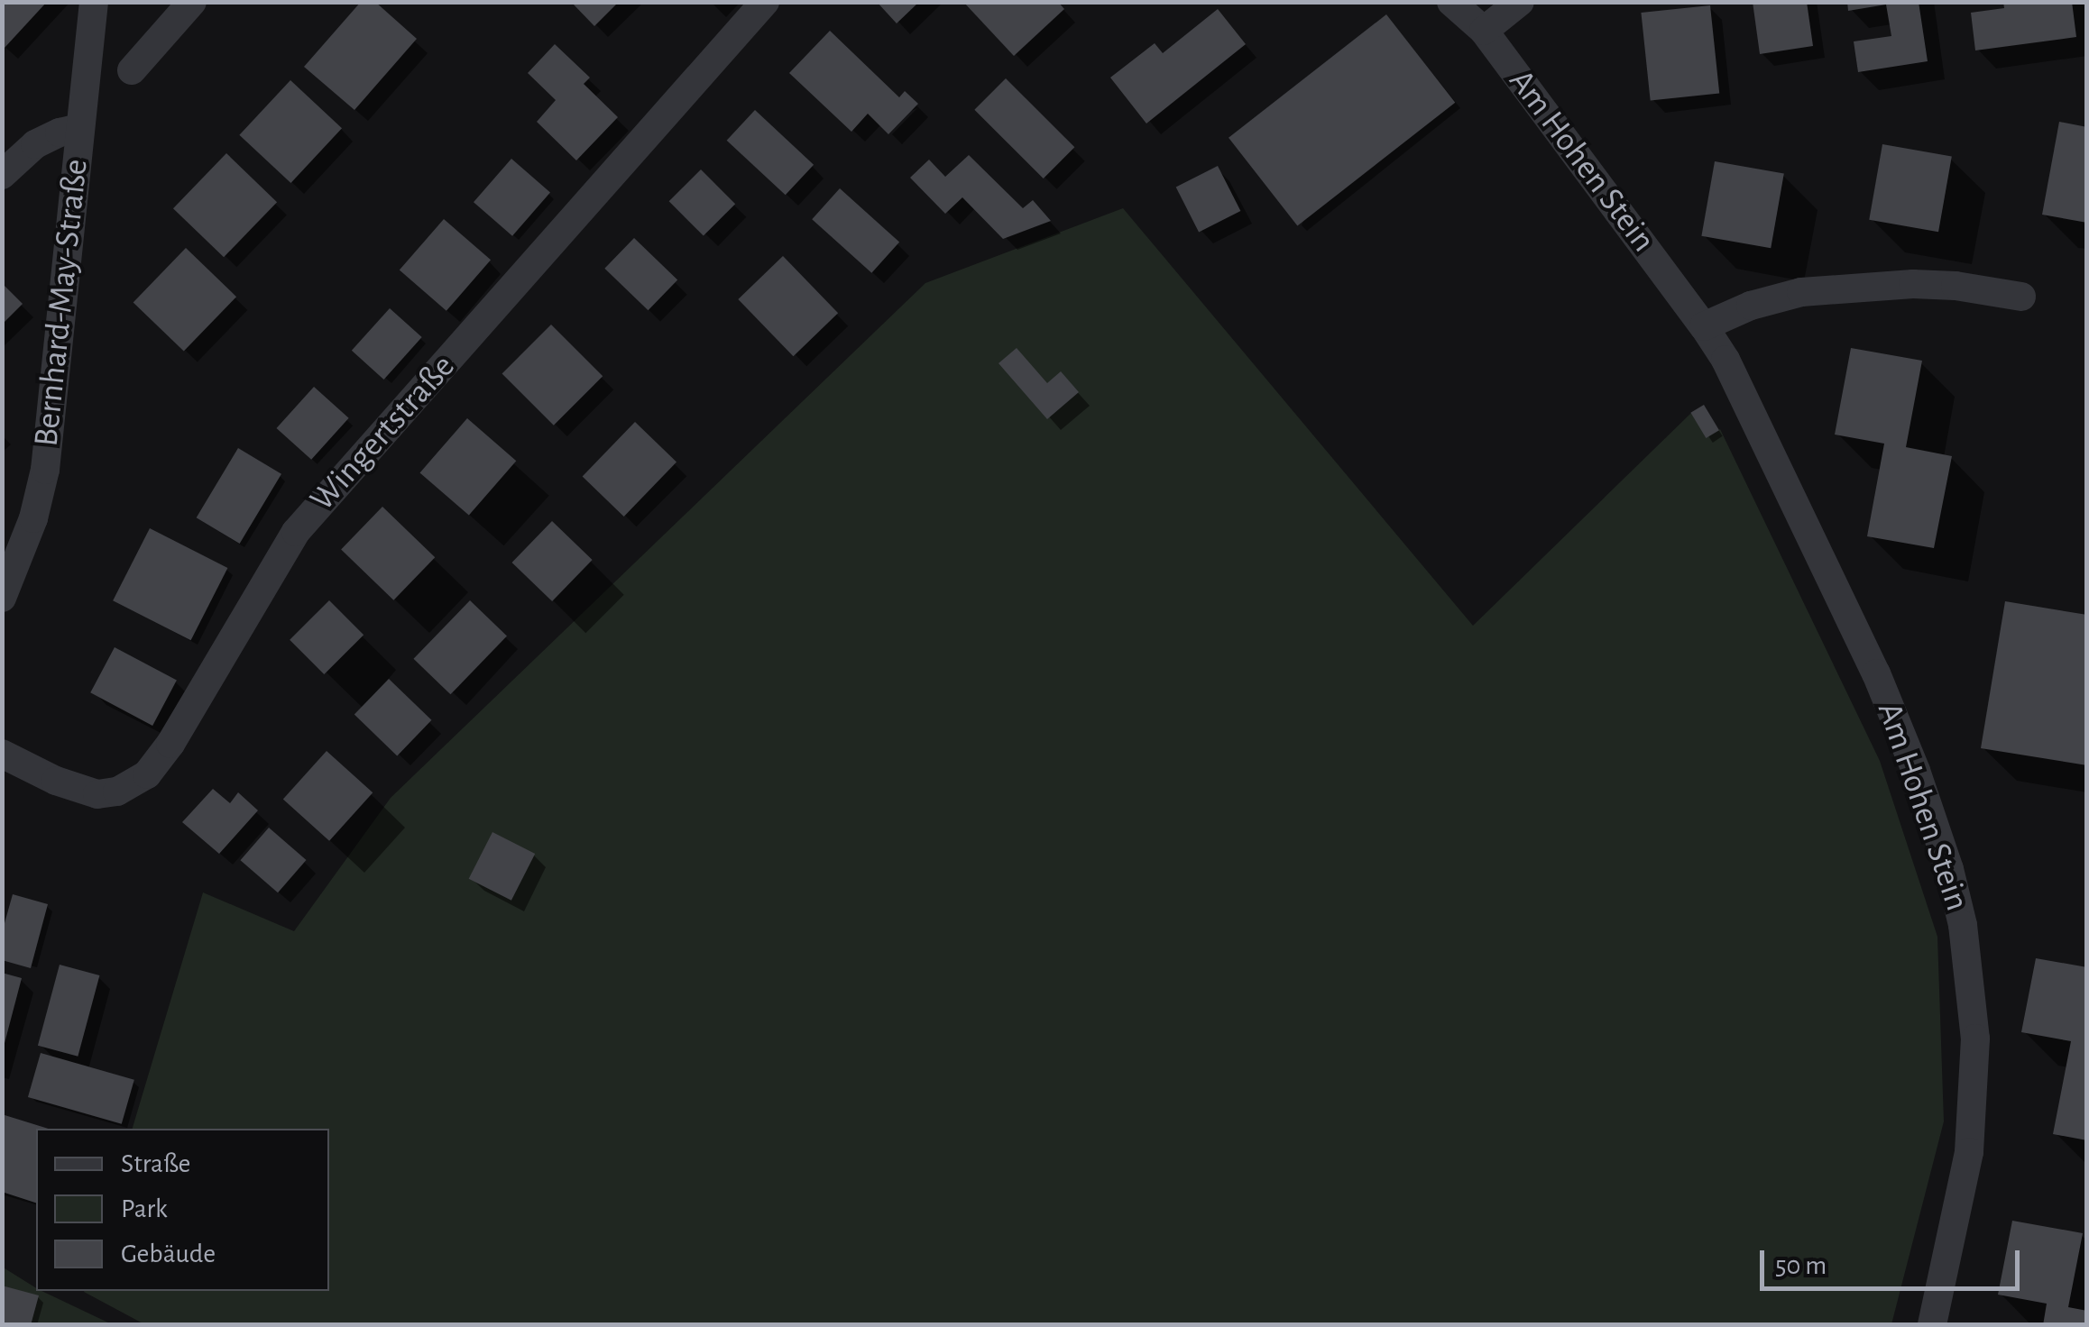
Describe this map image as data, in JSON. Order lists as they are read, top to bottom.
{
  "streets": {
    "street": ["Am Hohen Stein", "Bernhard-May-Straße", "Wingertstraße"]
  },
  "legend": ["Straße", "Park", "Gebäude"],
  "scale_bar": "50 m"
}
